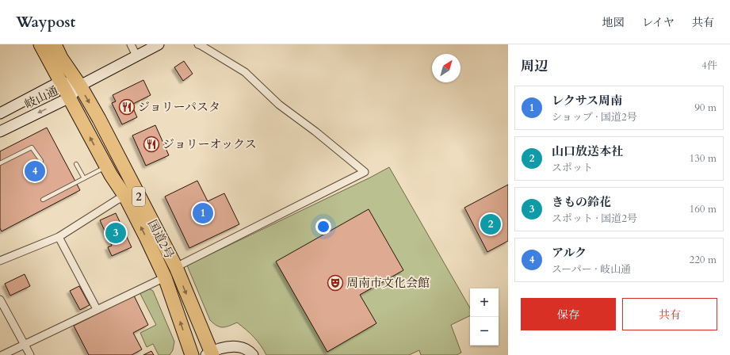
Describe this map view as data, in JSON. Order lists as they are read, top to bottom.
{
  "streets": {
    "highway": ["2", "国道2号"],
    "street": ["岐山通"]
  },
  "crossings": [
    ["岐山通", "国道2号"]
  ],
  "places": {
    "restaurant": ["ジョリーパスタ", "ジョリーオックス"],
    "theatre": ["周南市文化会館"]
  },
  "north": "top right",
  "page": {
    "header": "Waypost",
    "nav": ["地図", "レイヤ", "共有"],
    "heading": ["周辺", "4件"],
    "list": [
      {
        "mark": "1",
        "name": "レクサス周南",
        "note": "ショップ · 国道2号",
        "value": "90 m"
      },
      {
        "mark": "2",
        "name": "山口放送本社",
        "note": "スポット",
        "value": "130 m"
      },
      {
        "mark": "3",
        "name": "きもの鈴花",
        "note": "スポット · 国道2号",
        "value": "160 m"
      },
      {
        "mark": "4",
        "name": "アルク",
        "note": "スーパー · 岐山通",
        "value": "220 m"
      }
    ],
    "pins": [
      "4",
      "1",
      "2",
      "3"
    ],
    "map_buttons": ["+", "−"],
    "buttons": ["保存", "共有"]
  }
}
